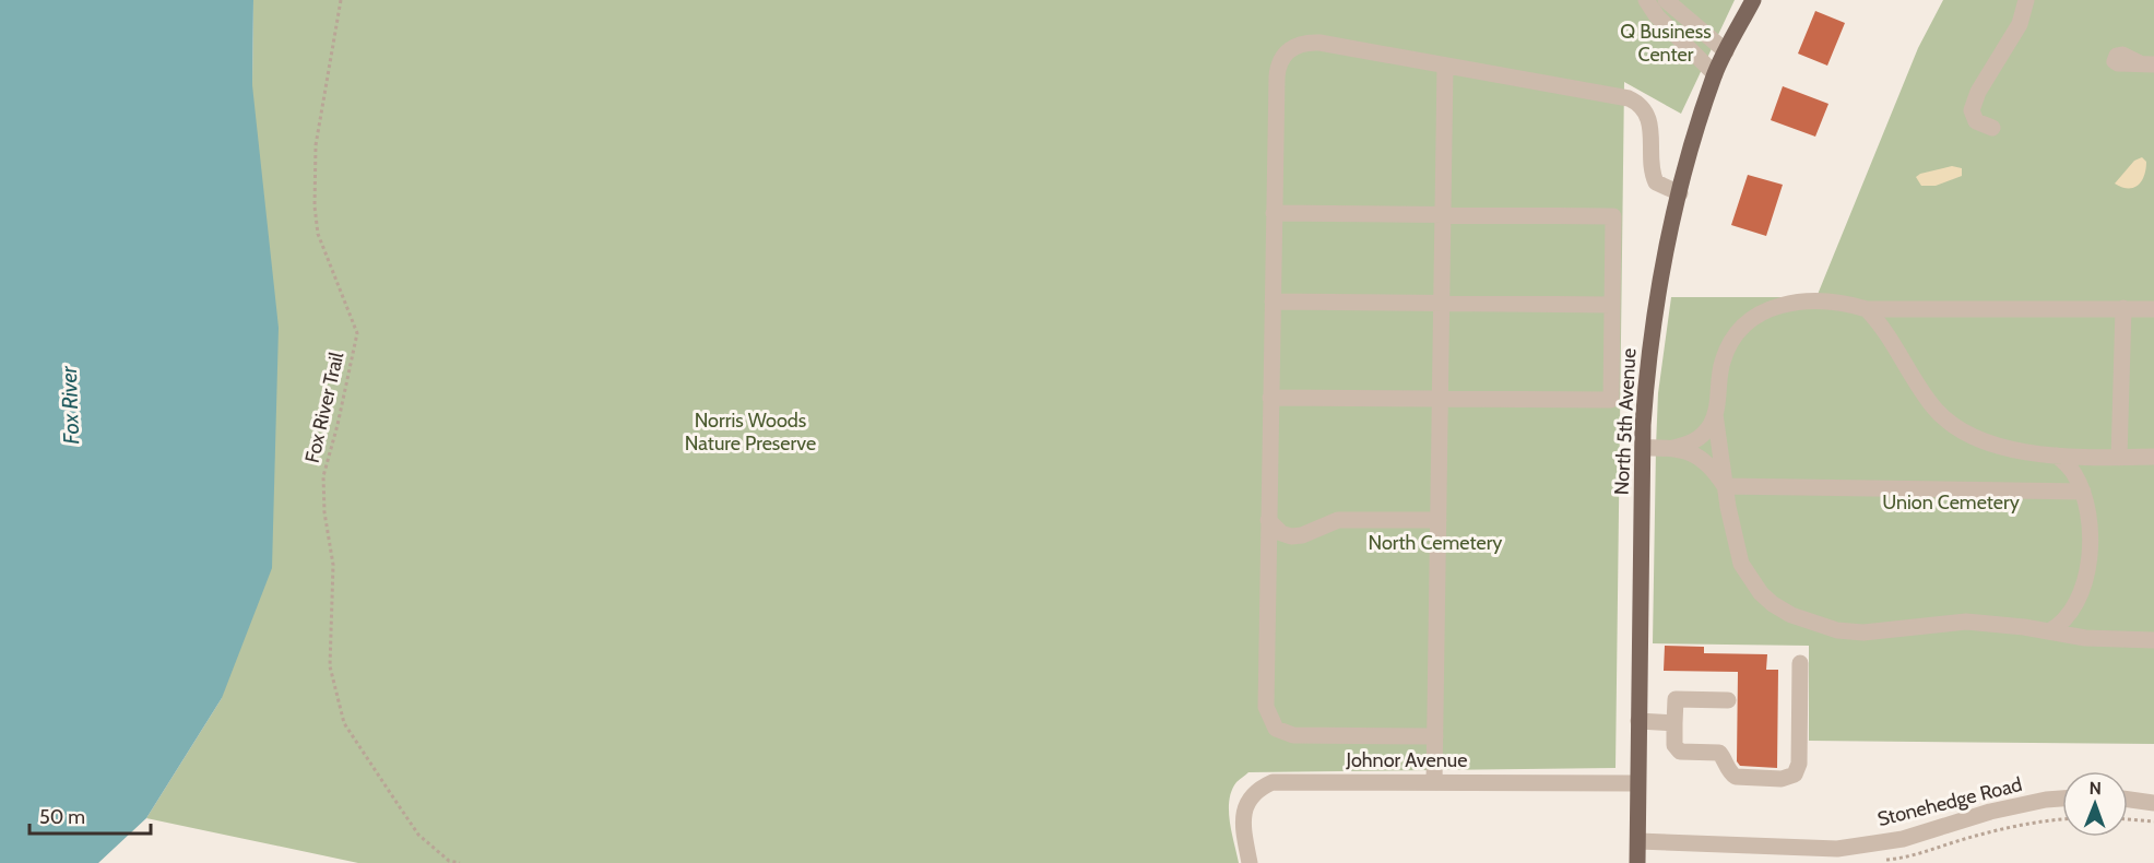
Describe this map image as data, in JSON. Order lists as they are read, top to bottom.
{
  "streets": {
    "main road": ["North 5th Avenue"],
    "street": ["Johnor Avenue", "Stonehedge Road"],
    "path": ["Fox River Trail"]
  },
  "crossings": [
    ["North 5th Avenue", "Johnor Avenue"],
    ["North 5th Avenue", "Stonehedge Road"]
  ],
  "water": ["Fox River"],
  "parks": [
    "Q Business Center",
    "Norris Woods Nature Preserve",
    "Union Cemetery",
    "North Cemetery"
  ],
  "scale_bar": "50 m",
  "north": "top"
}
